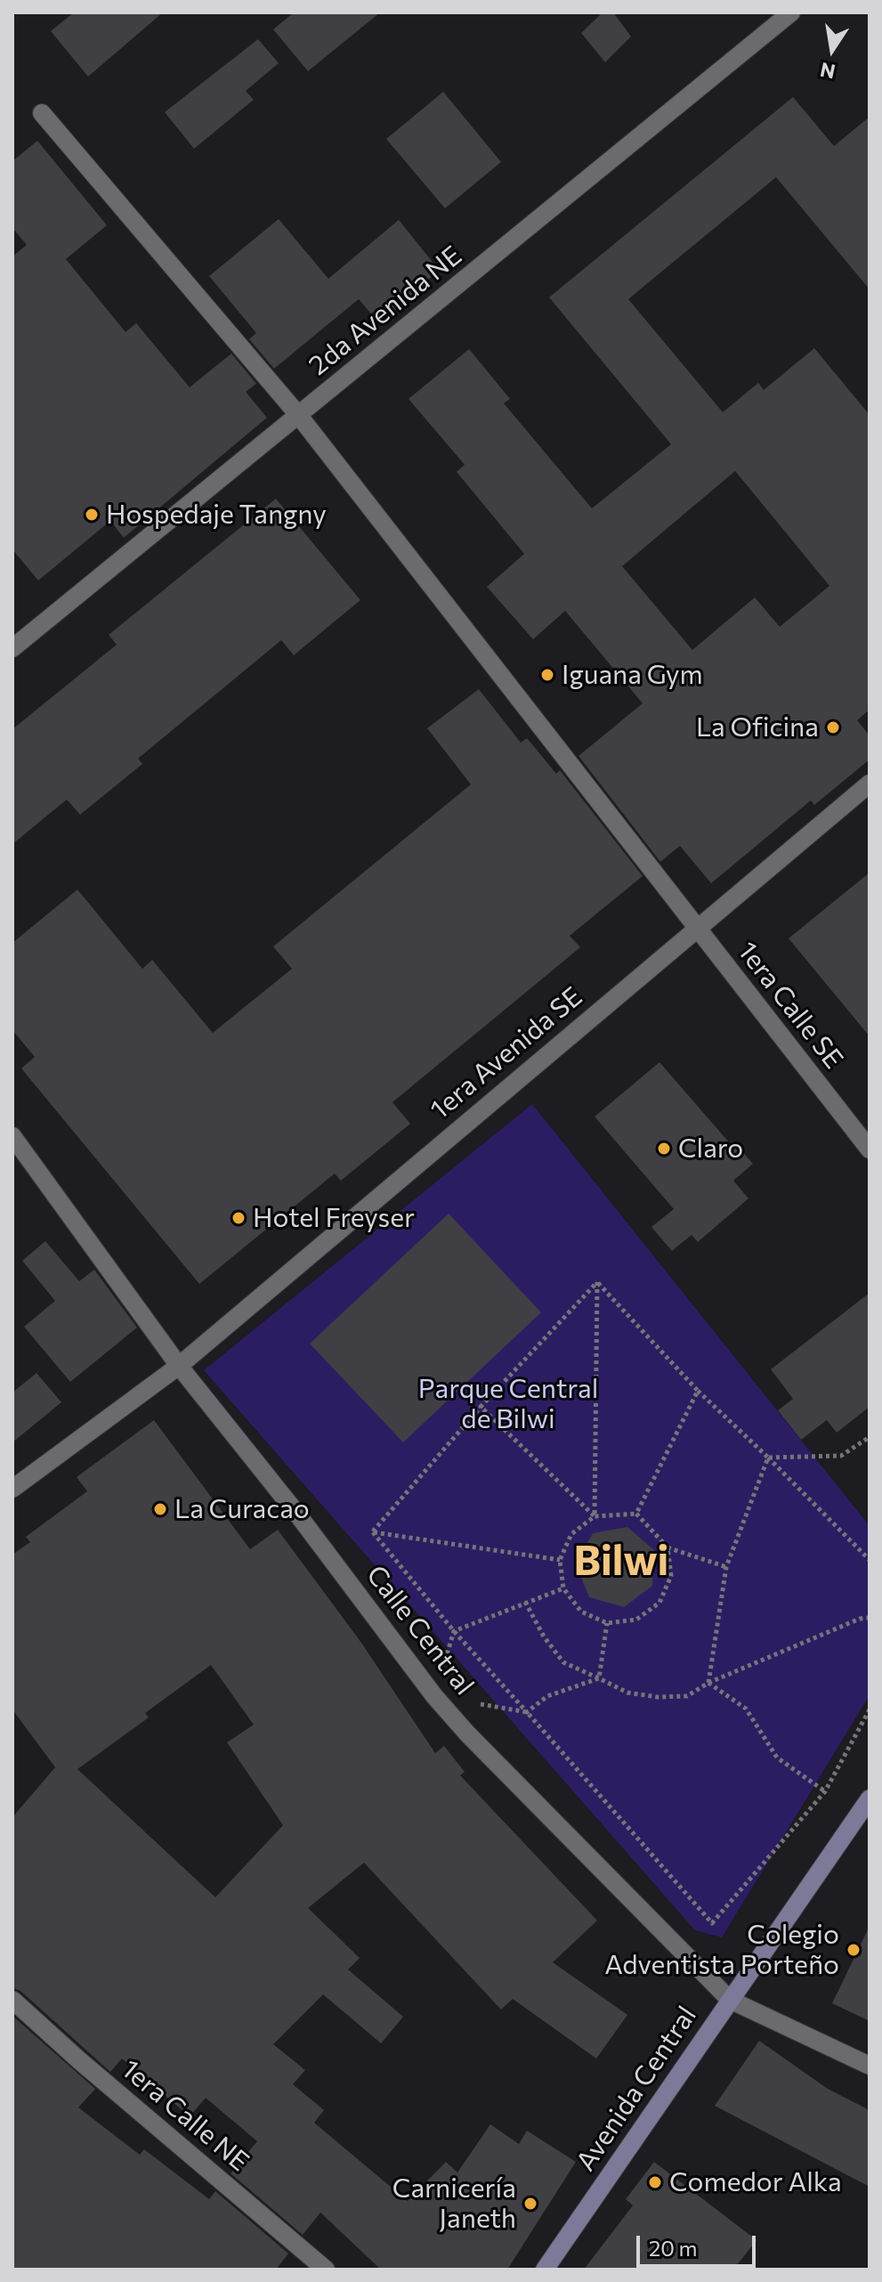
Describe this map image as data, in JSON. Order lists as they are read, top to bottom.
{
  "streets": {
    "street": [
      "2da Avenida NE",
      "1era Calle SE",
      "1era Avenida SE",
      "Calle Central",
      "Avenida Central",
      "1era Calle NE"
    ]
  },
  "crossings": [
    ["2da Avenida NE", "1era Calle SE"],
    ["1era Calle SE", "1era Avenida SE"],
    ["1era Avenida SE", "Calle Central"],
    ["Calle Central", "Avenida Central"]
  ],
  "districts": ["Bilwi"],
  "parks": ["Parque Central de Bilwi"],
  "places": [
    "Hospedaje Tangny",
    "Iguana Gym",
    "La Oficina",
    "Claro",
    "Hotel Freyser",
    "La Curacao",
    "Colegio Adventista Porteño",
    "Comedor Alka",
    "Carnicería Janeth"
  ],
  "scale_bar": "20 m",
  "north": "bottom"
}
